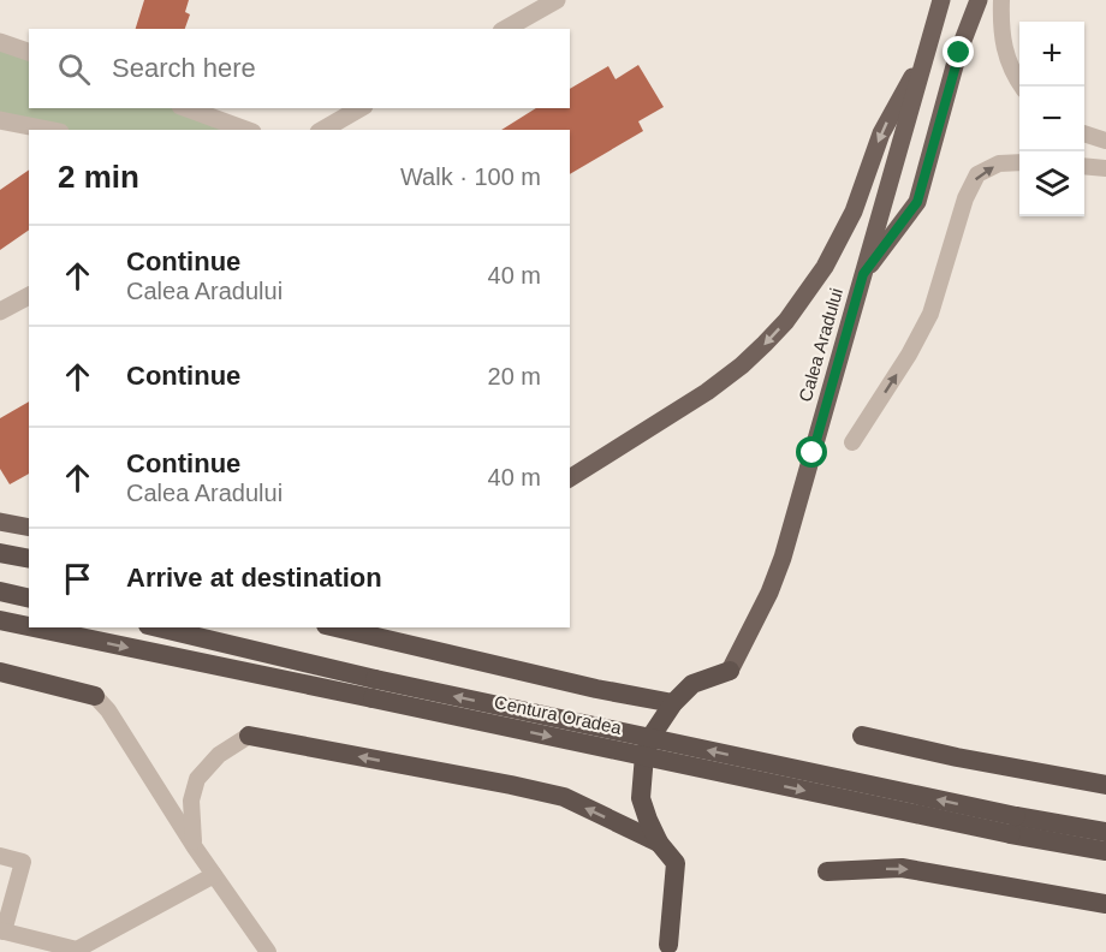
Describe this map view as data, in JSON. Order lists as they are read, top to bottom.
{
  "streets": {
    "highway": ["Calea Aradului", "Centura Oradea"]
  },
  "page": {
    "map_buttons": ["+", "−"],
    "search": "Search here",
    "heading": ["2 min", "Walk · 100 m"],
    "list": [
      ["Continue", "Calea Aradului", "40 m"],
      ["Continue", "20 m"],
      ["Continue", "Calea Aradului", "40 m"],
      "Arrive at destination"
    ]
  }
}
